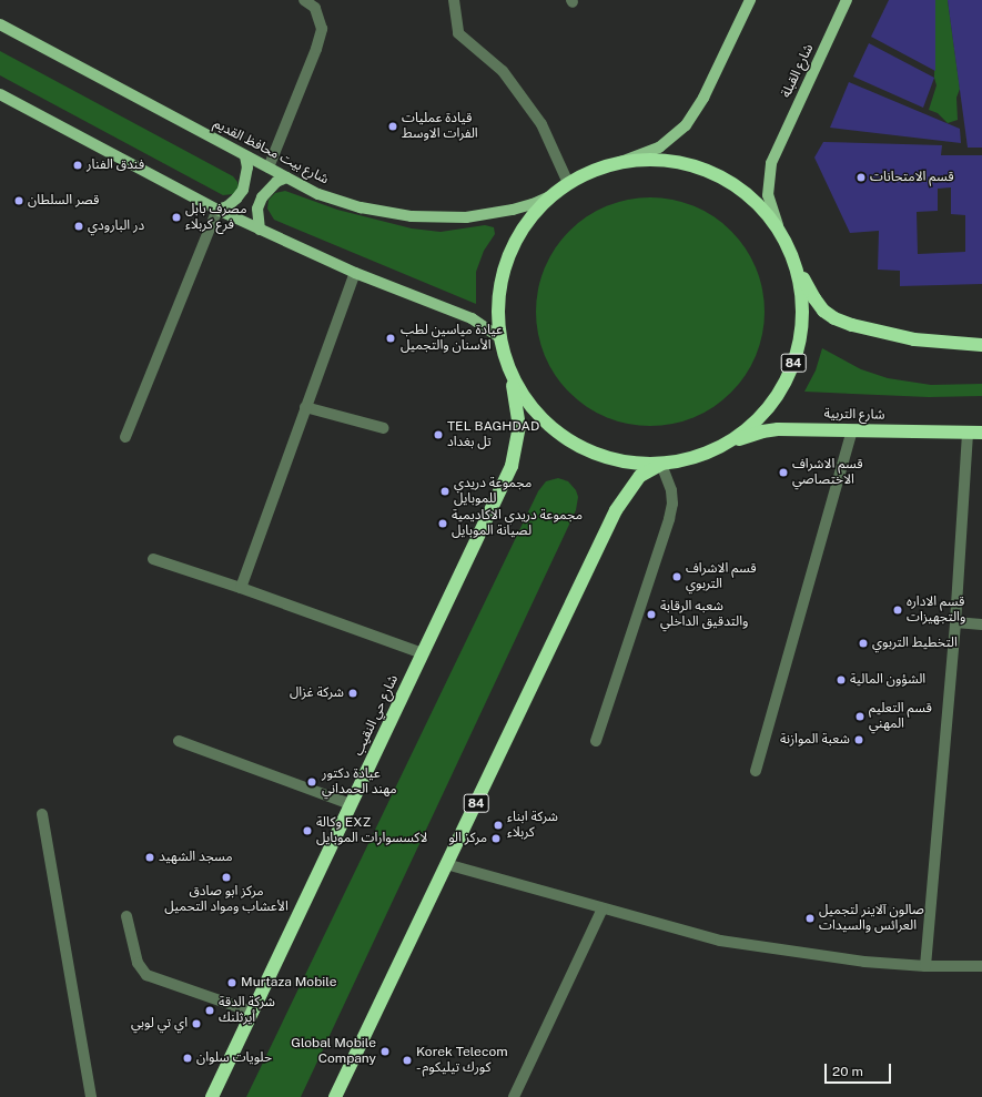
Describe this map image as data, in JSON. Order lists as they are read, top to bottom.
{
  "streets": {
    "highway": ["84", "شارع التربية", "شارع حي النقيب"],
    "main road": ["شارع القبلة", "شارع بيت محافظ القديم"]
  },
  "crossings": [
    ["شارع القبلة", "84"],
    ["شارع بيت محافظ القديم", "84"],
    ["84", "شارع التربية"],
    ["84", "شارع حي النقيب"]
  ],
  "places": [
    "قيادة عمليات الفرات الاوسط",
    "فندق الفنار",
    "قسم الامتحانات",
    "قصر السلطان",
    "مصرف بابل فرع كربلاء",
    "در البارودي",
    "عيادة مياسين لطب الأسنان والتجميل",
    "TEL BAGHDAD تل بغداد",
    "قسم الاشراف الاختصاصي",
    "مجموعة دريدي للموبايل",
    "مجموعة دريدي الاكاديمية لصيانة الموبايل",
    "قسم الاشراف التربوي",
    "قسم الاداره والتجهيزات",
    "شعبه الرقابة والتدقيق الداخلي",
    "التخطيط التربوي",
    "الشؤون المالية",
    "شركة غزال",
    "قسم التعليم المهني",
    "شعبة الموازنة",
    "عيادة دكتور مهند الحمداني",
    "شركة ابناء كربلاء",
    "وكالة EXZ لاكسسوارات الموبايل",
    "مركز الو",
    "مسجد الشهيد",
    "مركز ابو صادق الأعشاب ومواد التحميل",
    "صالون آلاينر لتجميل العرائس والسيدات",
    "Murtaza Mobile",
    "شركة الدقة أيرثلنك",
    "اي تي لوبي",
    "Global Mobile Company",
    "حلويات سلوان",
    "Korek Telecom - كورك تيليكوم"
  ],
  "scale_bar": "20 m"
}
